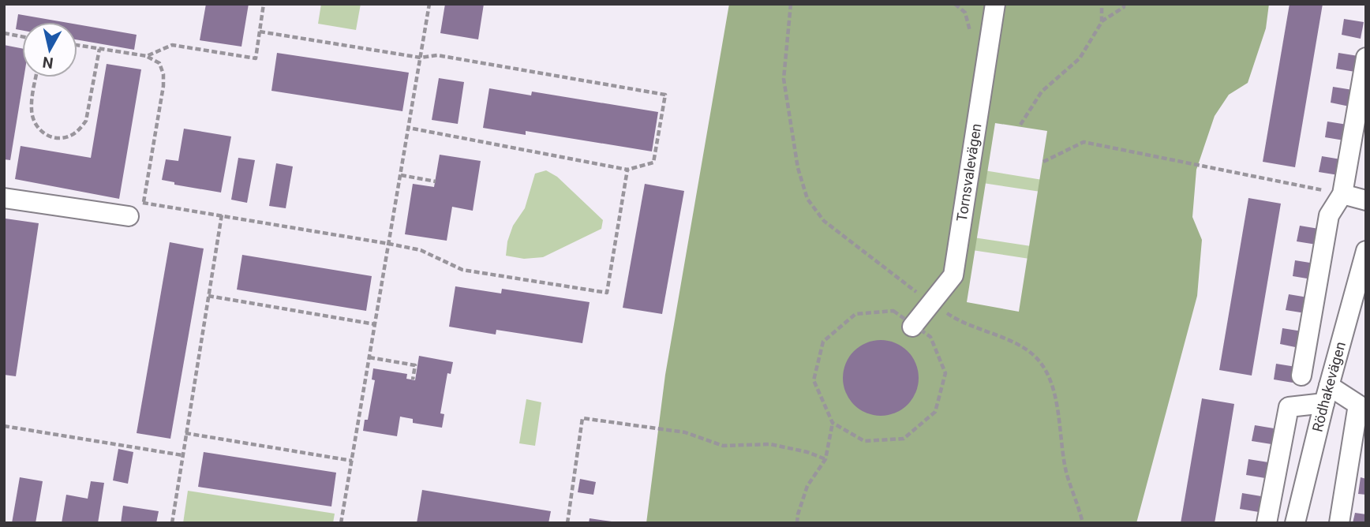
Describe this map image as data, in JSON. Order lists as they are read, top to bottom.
{
  "streets": {
    "street": ["Tornsvalevägen", "Rödhakevägen"]
  },
  "north": "bottom"
}
